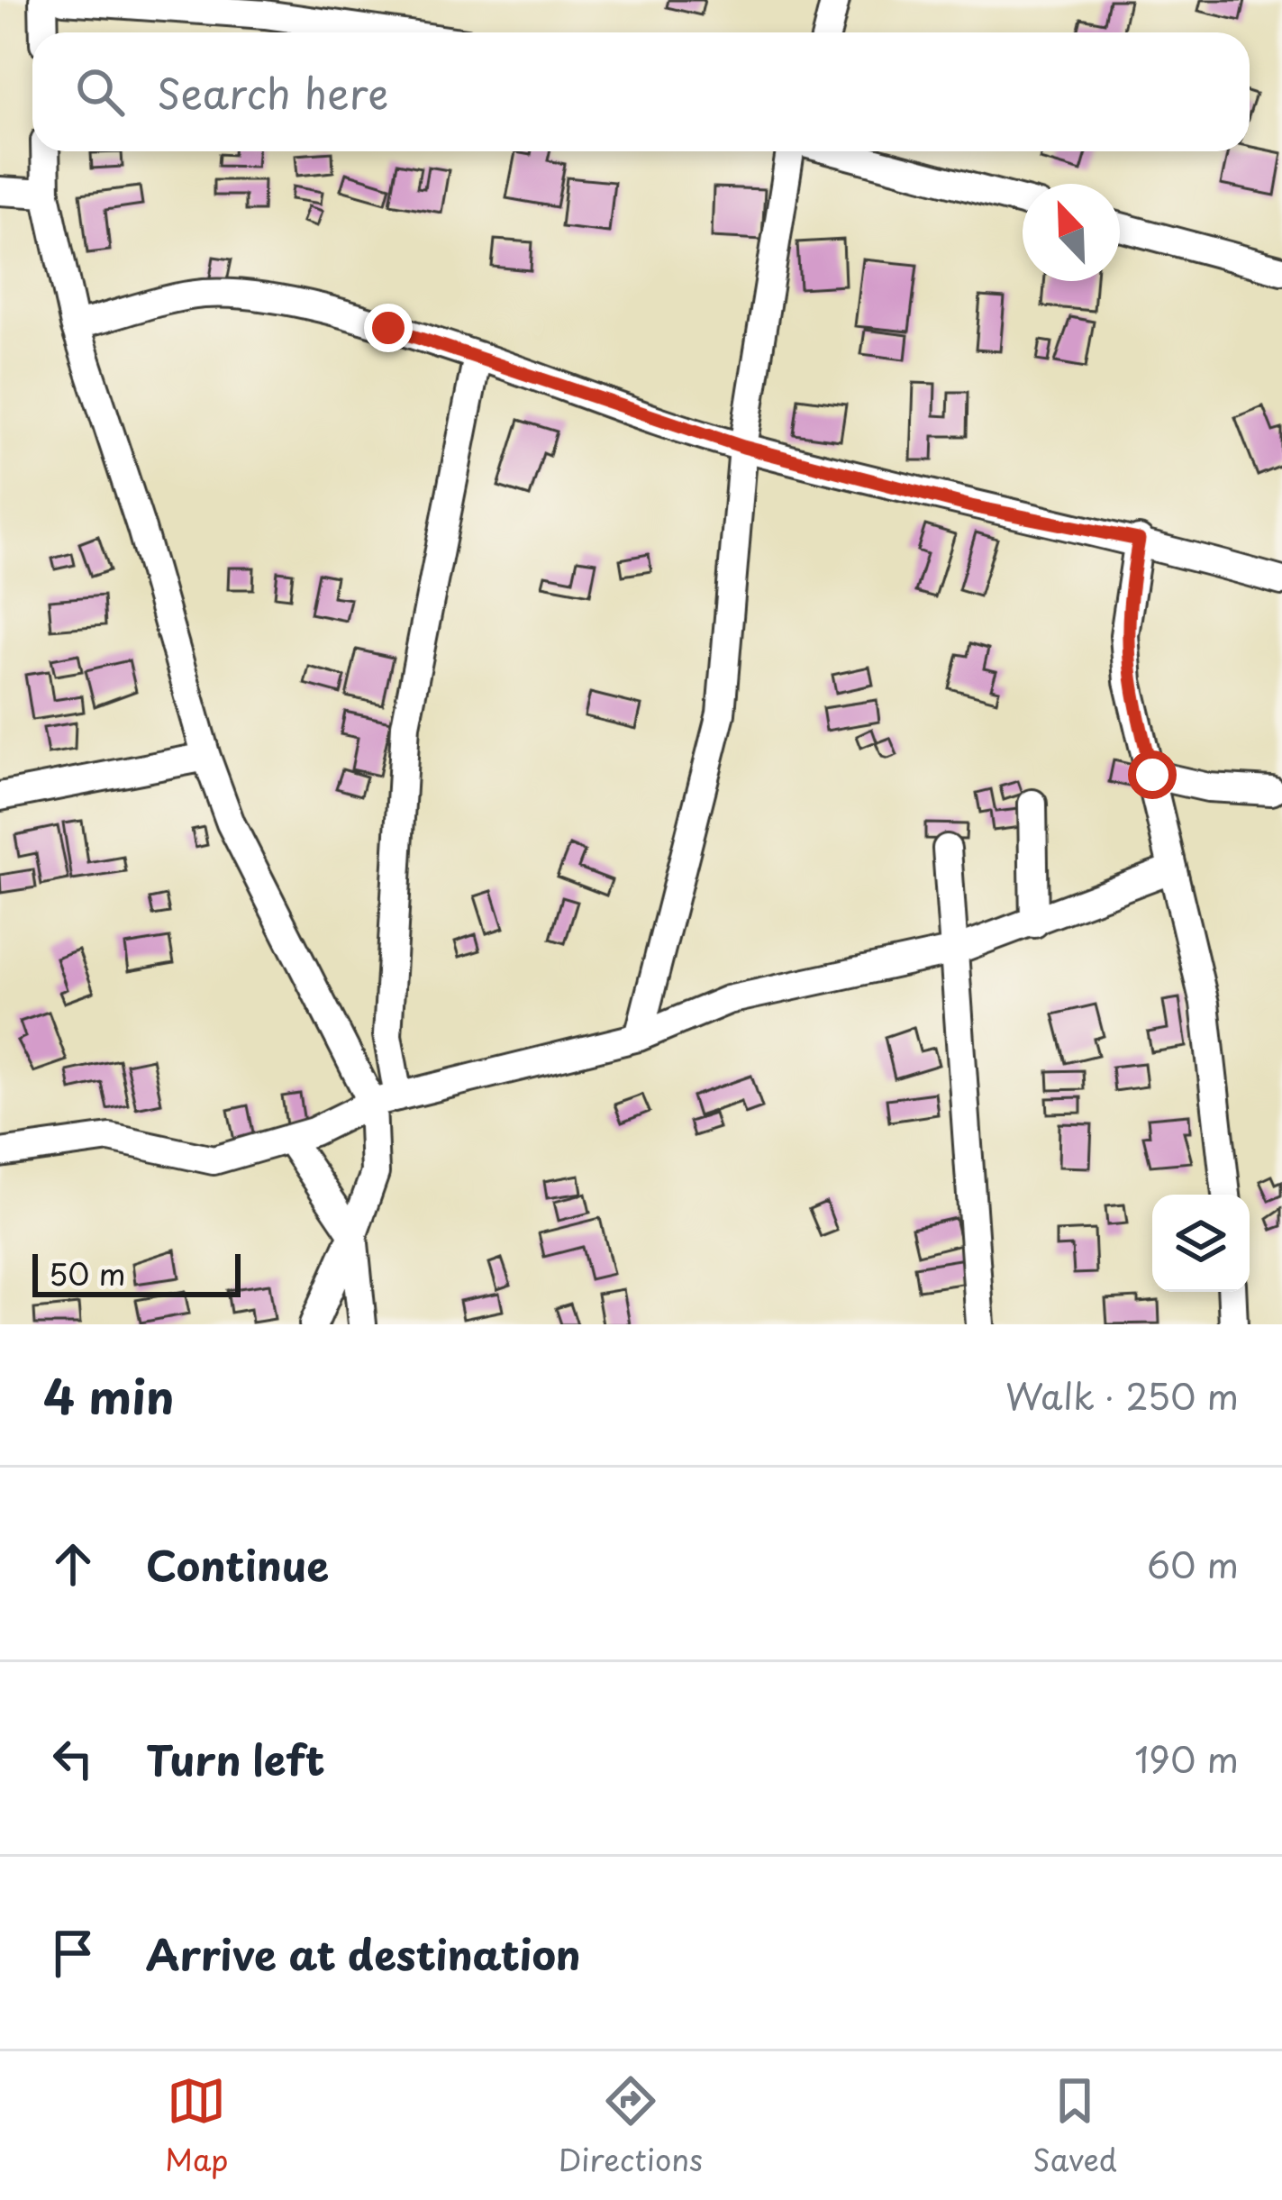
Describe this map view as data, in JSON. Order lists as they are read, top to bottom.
{
  "scale_bar": "50 m",
  "north": "top left",
  "page": {
    "search": "Search here",
    "scale": "50 m",
    "heading": ["4 min", "Walk · 250 m"],
    "list": [
      ["Continue", "60 m"],
      ["Turn left", "190 m"],
      "Arrive at destination"
    ],
    "nav": ["Map", "Directions", "Saved"]
  }
}
